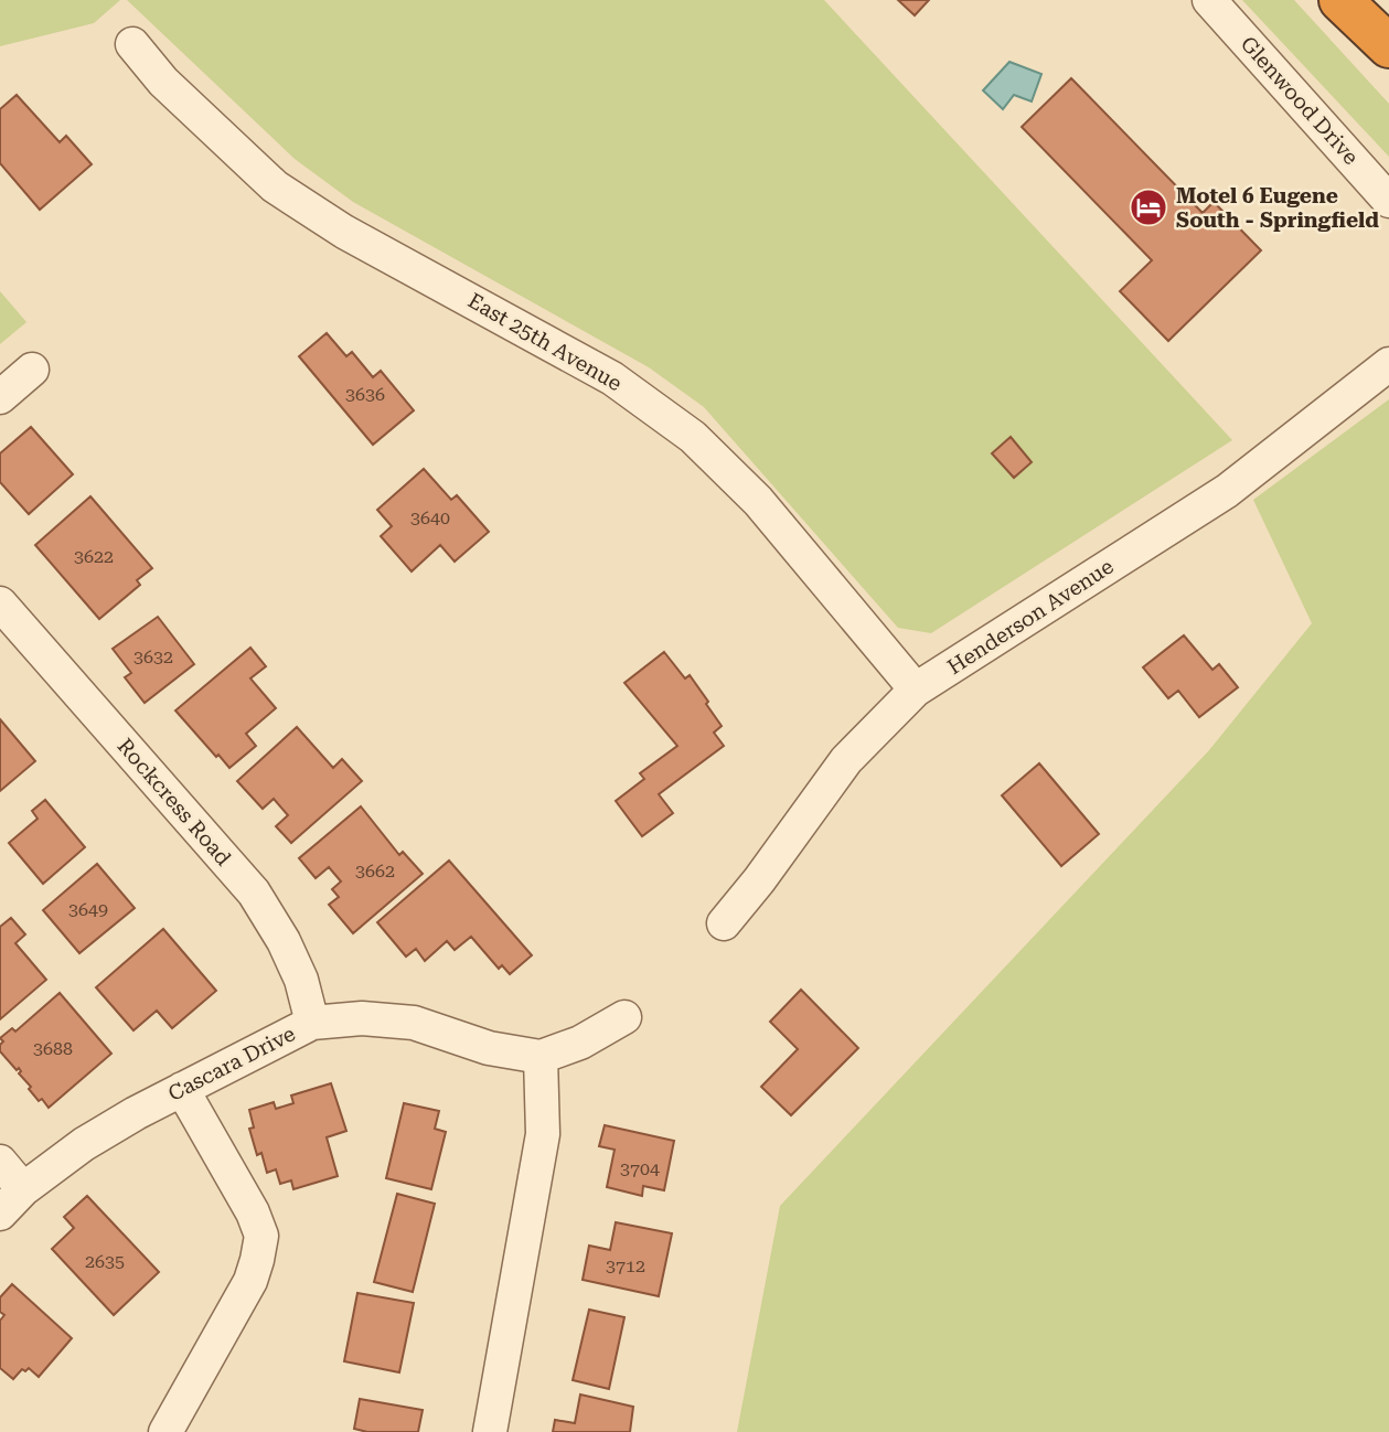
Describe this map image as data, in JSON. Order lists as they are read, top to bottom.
{
  "streets": {
    "street": [
      "Glenwood Drive",
      "East 25th Avenue",
      "Henderson Avenue",
      "Rockcress Road",
      "Cascara Drive"
    ]
  },
  "crossings": [
    ["East 25th Avenue", "Henderson Avenue"],
    ["Rockcress Road", "Cascara Drive"]
  ],
  "places": {
    "hotel": ["Motel 6 Eugene South - Springfield"]
  },
  "house_numbers": [
    "3636",
    "3640",
    "3622",
    "3632",
    "3662",
    "3649",
    "3688",
    "3704",
    "2635",
    "3712"
  ]
}
